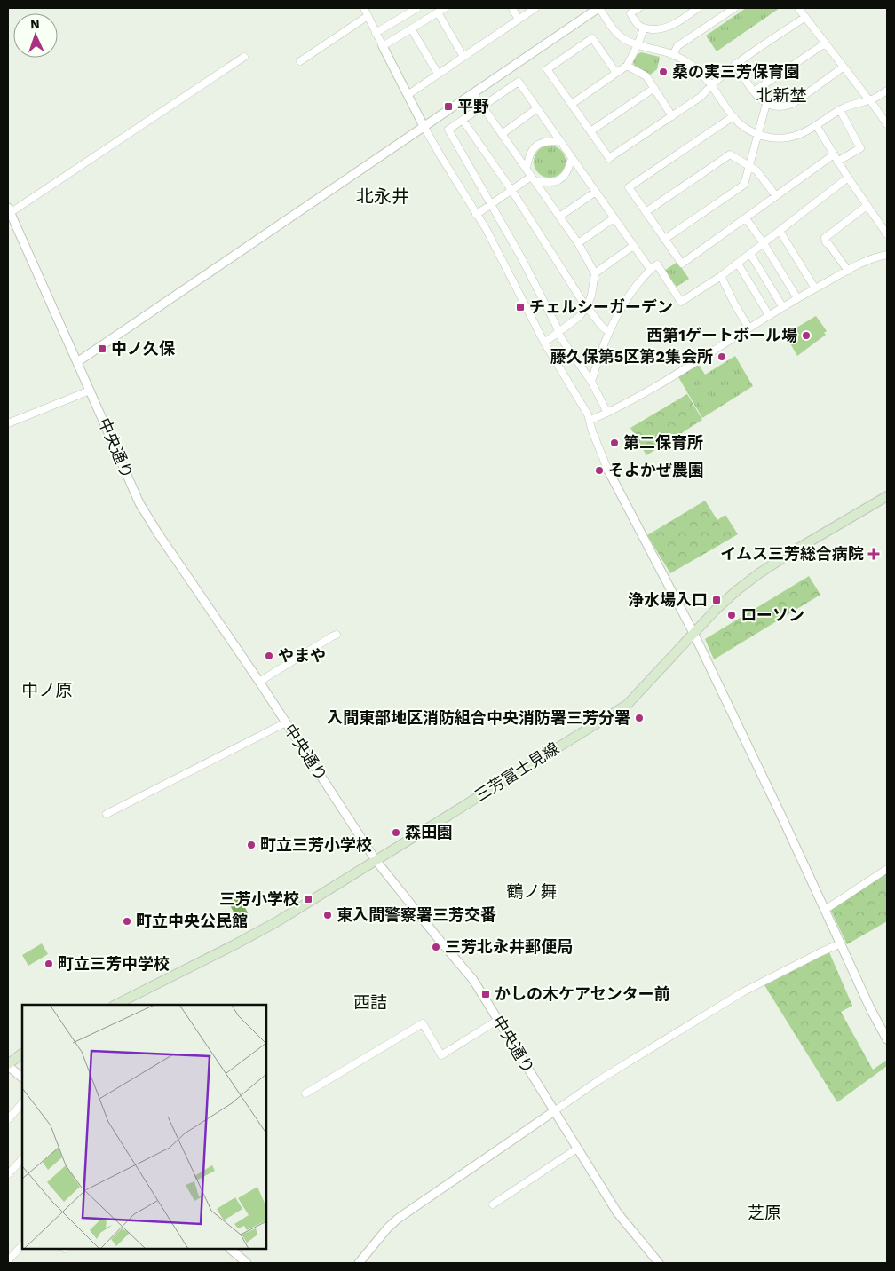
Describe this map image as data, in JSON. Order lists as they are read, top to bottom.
{
  "streets": {
    "main road": ["三芳富士見線"],
    "street": ["中央通り"]
  },
  "crossings": [
    ["中央通り", "三芳富士見線"]
  ],
  "districts": [
    "北新埜",
    "北永井",
    "中ノ原",
    "鶴ノ舞",
    "西詰",
    "芝原"
  ],
  "places": {
    "other": [
      "桑の実三芳保育園",
      "西第1ゲートボール場",
      "藤久保第5区第2集会所",
      "第二保育所",
      "そよかぜ農園",
      "ローソン",
      "やまや",
      "入間東部地区消防組合中央消防署三芳分署",
      "森田園",
      "町立三芳小学校",
      "東入間警察署三芳交番",
      "町立中央公民館",
      "三芳北永井郵便局",
      "町立三芳中学校"
    ],
    "transit": [
      "平野",
      "チェルシーガーデン",
      "中ノ久保",
      "浄水場入口",
      "三芳小学校",
      "かしの木ケアセンター前"
    ],
    "health": ["イムス三芳総合病院"]
  },
  "north": "top"
}
